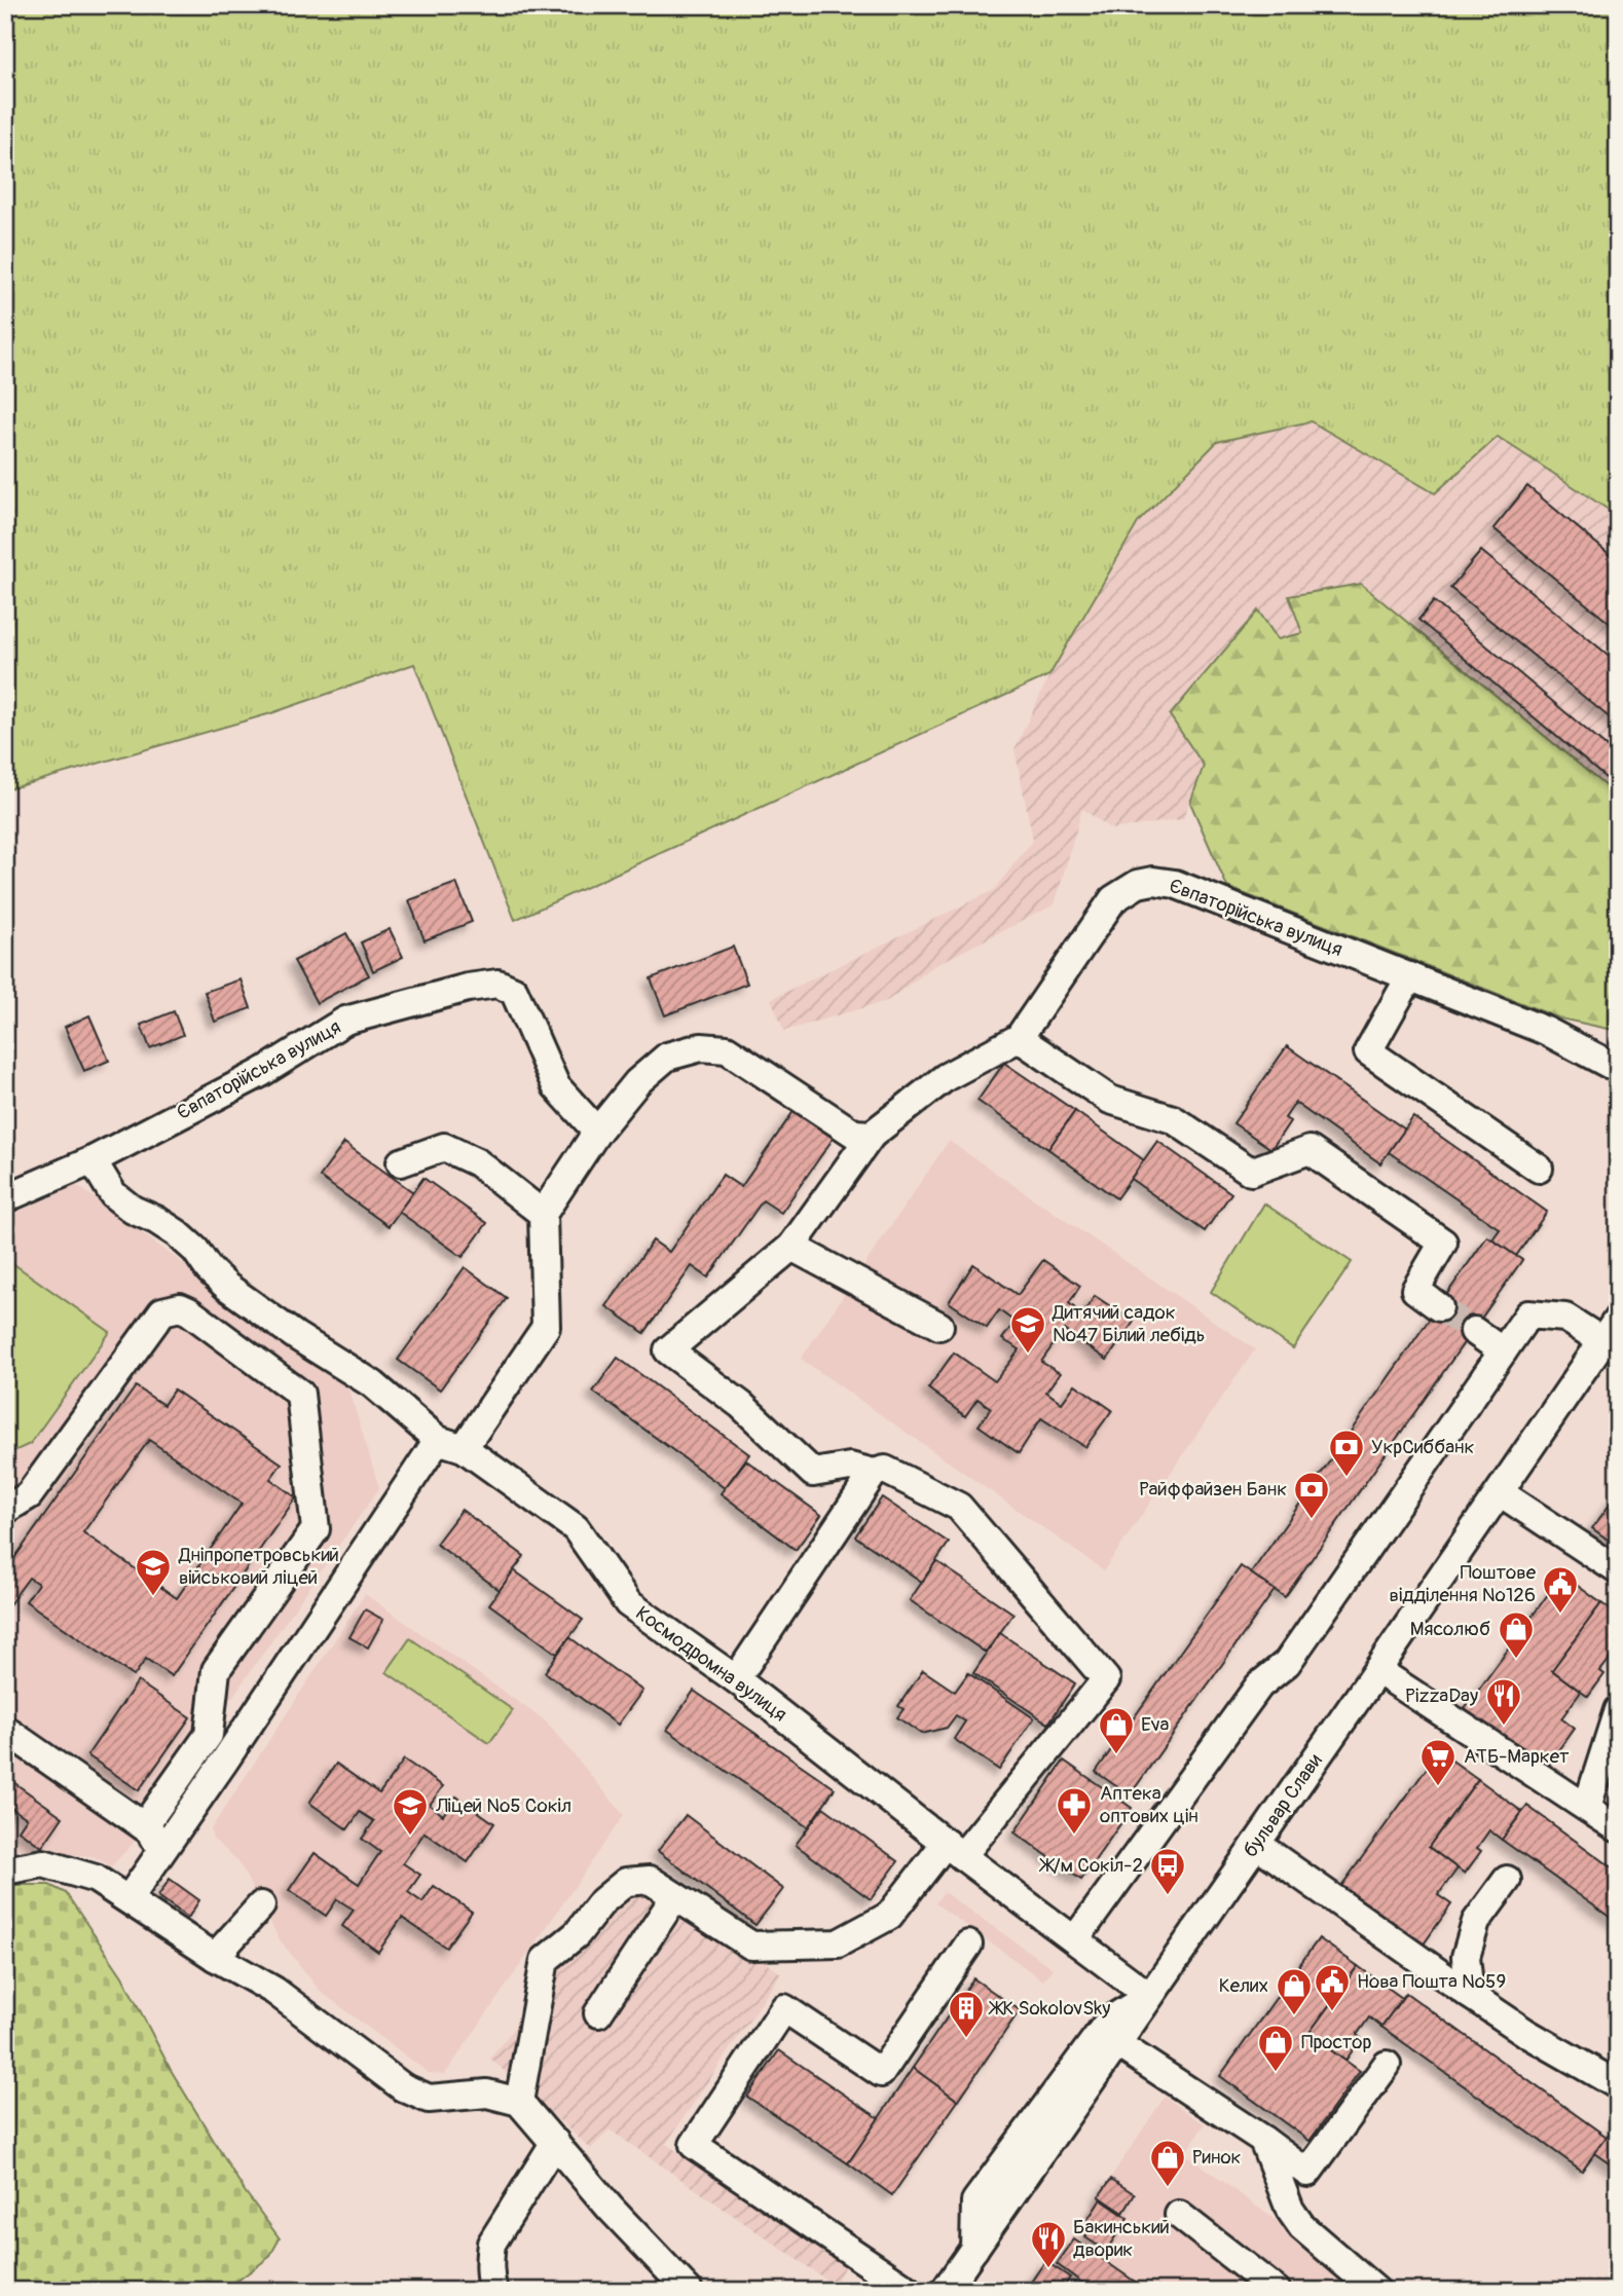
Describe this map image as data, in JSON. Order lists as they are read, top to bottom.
{
  "streets": {
    "street": ["Євпаторійська вулиця", "Космодромна вулиця", "бульвар Слави"]
  },
  "crossings": [
    ["Євпаторійська вулиця", "Космодромна вулиця"],
    ["Космодромна вулиця", "бульвар Слави"]
  ],
  "places": {
    "school or university": ["Дитячий садок №47 Білий лебідь", "Дніпропетровський військовий ліцей", "Ліцей №5 Сокіл"],
    "bank": ["УкрСиббанк", "Райффайзен Банк"],
    "public building": ["Поштове відділення №126", "Нова Пошта №59"],
    "shop": [
      "Мясолюб",
      "Eva",
      "Келих",
      "Простор",
      "Ринок"
    ],
    "restaurant": ["PizzaDay", "Бакинський дворик"],
    "supermarket": ["АТБ-Маркет"],
    "pharmacy": ["Аптека оптових цін"],
    "bus stop": ["Ж/м Сокіл-2"],
    "building": ["ЖК SokolovSky"]
  }
}
